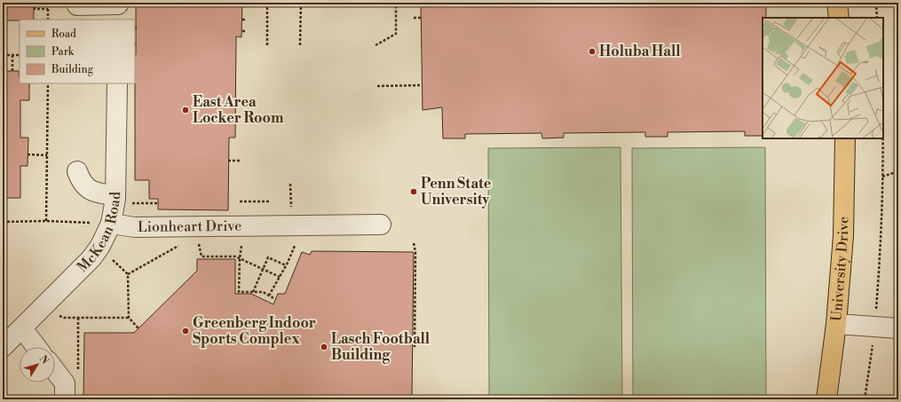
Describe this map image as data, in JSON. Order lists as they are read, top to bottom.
{
  "streets": {
    "main road": ["University Drive"],
    "street": ["Lionheart Drive", "McKean Road"]
  },
  "crossings": [
    ["Lionheart Drive", "McKean Road"]
  ],
  "places": [
    "Holuba Hall",
    "East Area Locker Room",
    "Penn State University",
    "Greenberg Indoor Sports Complex",
    "Lasch Football Building"
  ],
  "legend": ["Road", "Park", "Building"],
  "north": "top right"
}
